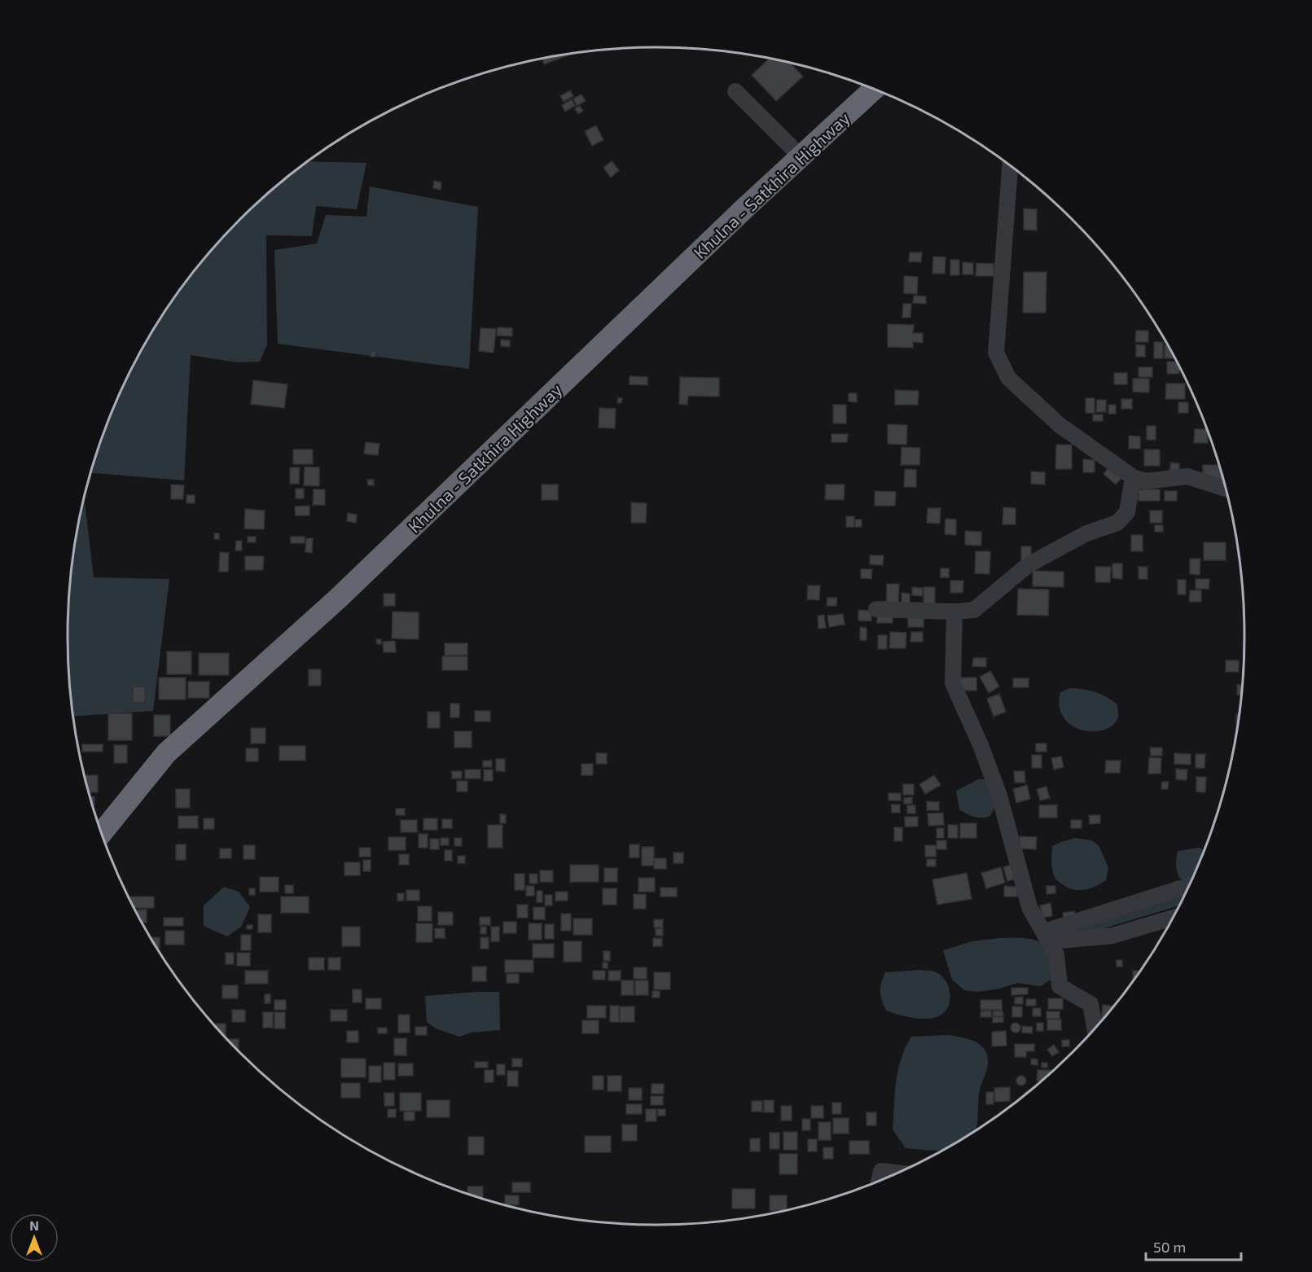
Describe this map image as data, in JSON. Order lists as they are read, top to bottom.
{
  "streets": {
    "highway": ["Khulna - Satkhira Highway"]
  },
  "scale_bar": "50 m",
  "north": "top"
}
